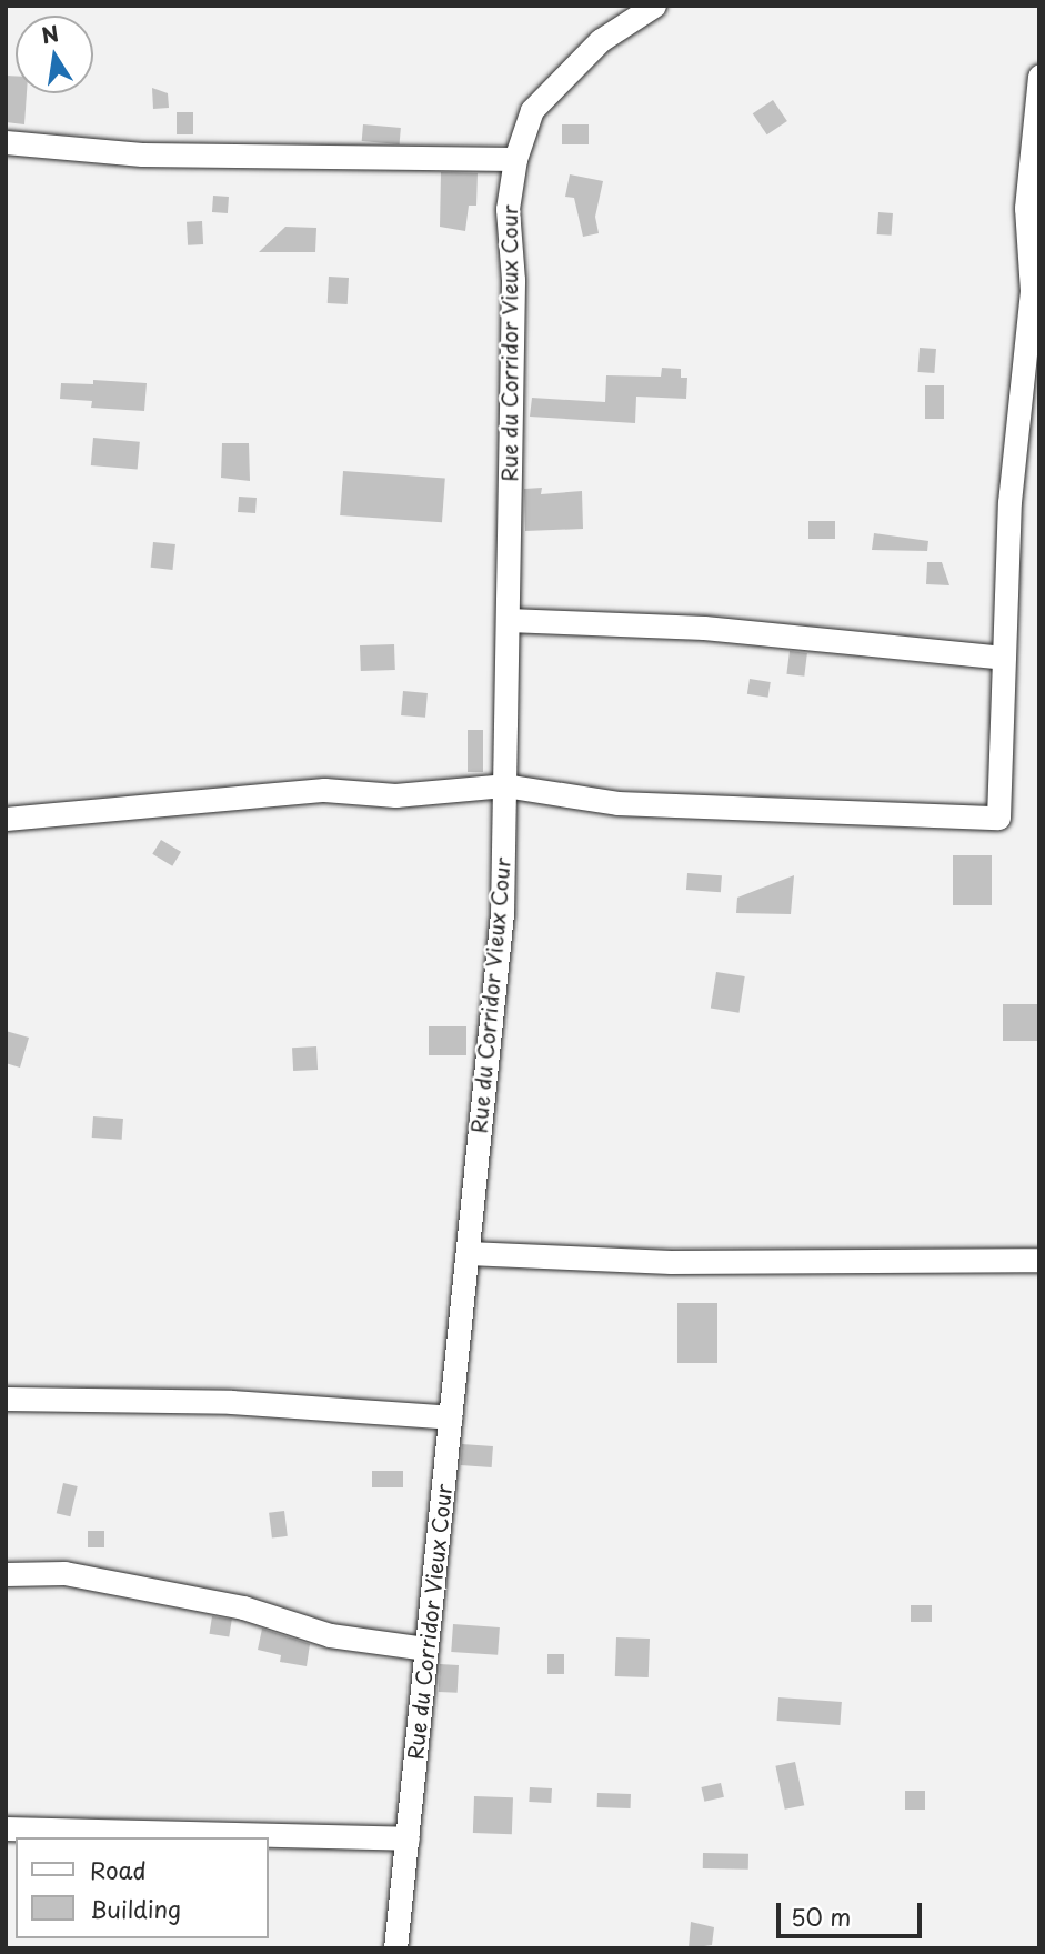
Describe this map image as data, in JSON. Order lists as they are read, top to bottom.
{
  "streets": {
    "street": ["Rue du Corridor Vieux Cour"]
  },
  "legend": ["Road", "Building"],
  "scale_bar": "50 m",
  "north": "top"
}
